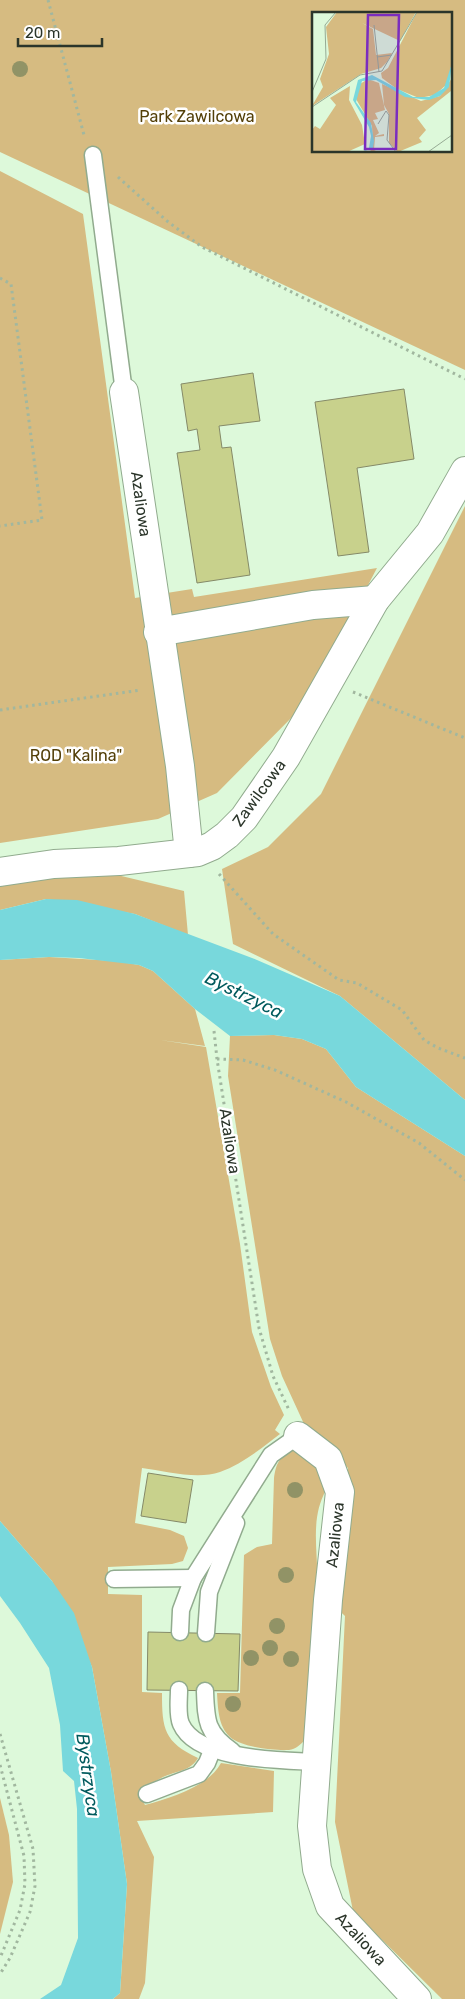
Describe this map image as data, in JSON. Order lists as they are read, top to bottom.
{
  "streets": {
    "street": ["Azaliowa", "Zawilcowa"]
  },
  "crossings": [
    ["Azaliowa", "Zawilcowa"]
  ],
  "water": ["Bystrzyca"],
  "parks": ["Park Zawilcowa", "ROD \"Kalina\""],
  "scale_bar": "20 m"
}
